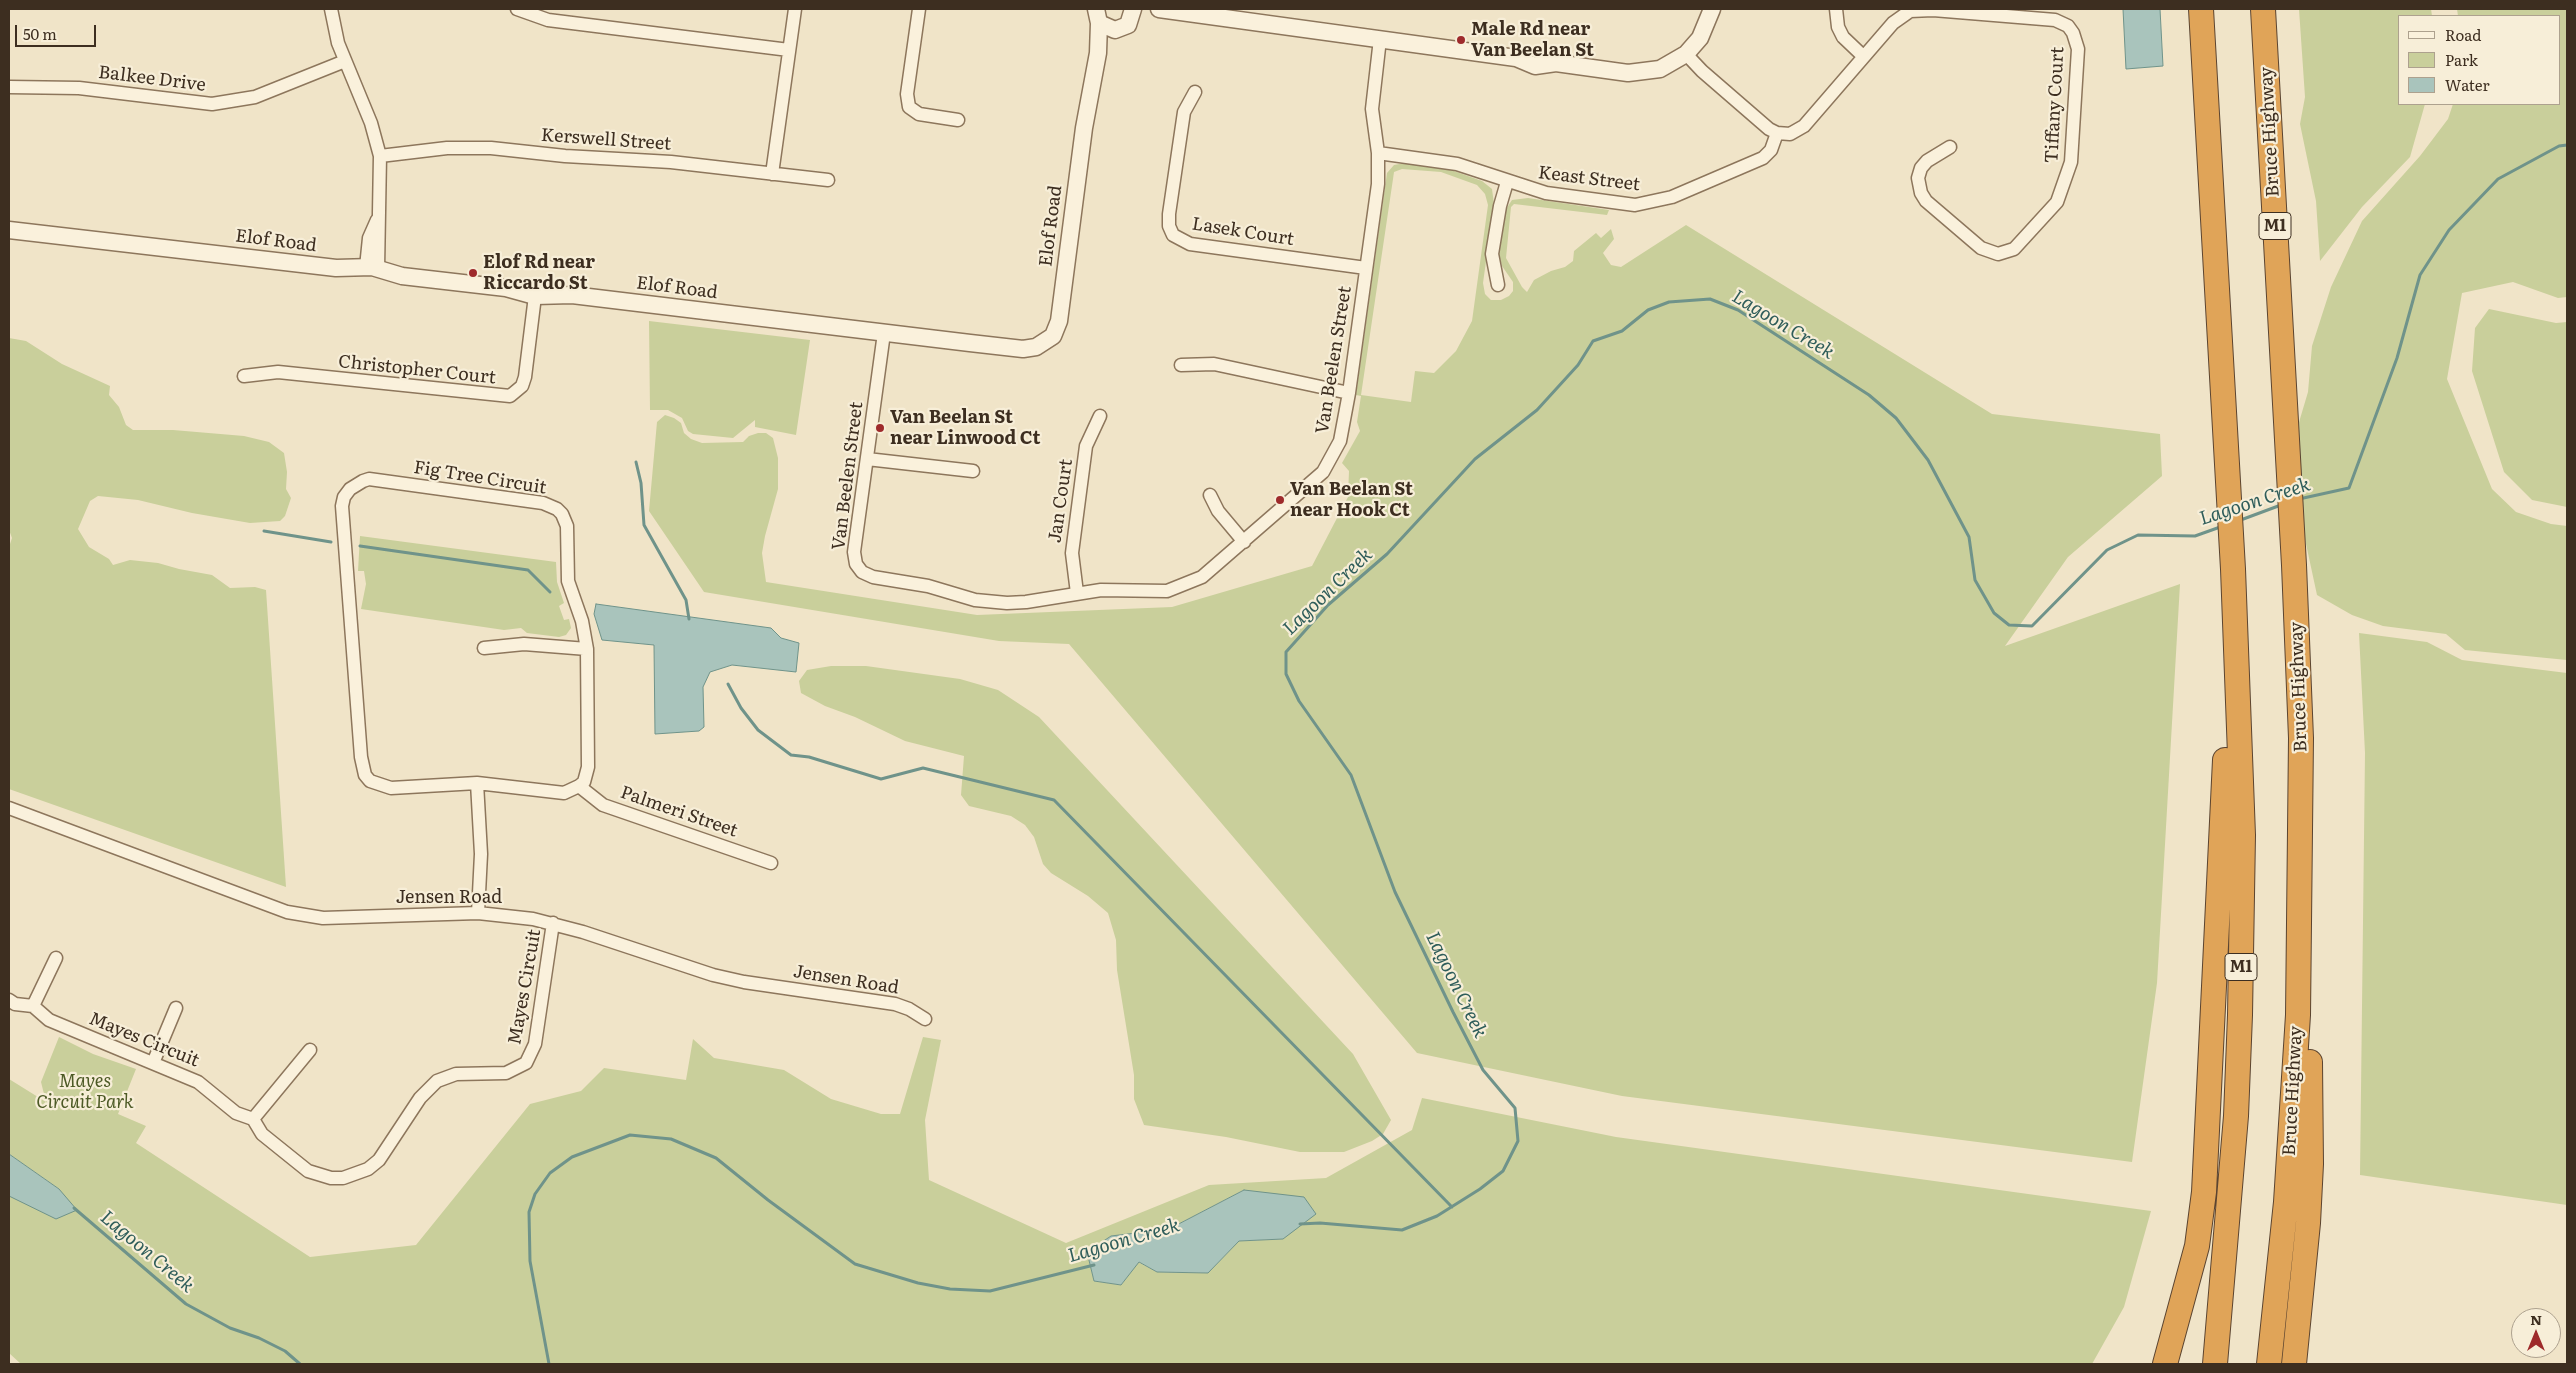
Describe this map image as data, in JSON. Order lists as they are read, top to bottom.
{
  "streets": {
    "highway": ["Bruce Highway", "M1"],
    "street": [
      "Balkee Drive",
      "Tiffany Court",
      "Kerswell Street",
      "Keast Street",
      "Elof Road",
      "Lasek Court",
      "Van Beelen Street",
      "Christopher Court",
      "Fig Tree Circuit",
      "Jan Court",
      "Palmeri Street",
      "Jensen Road",
      "Mayes Circuit"
    ]
  },
  "crossings": [
    ["Tiffany Court", "Keast Street"],
    ["Keast Street", "Van Beelen Street"],
    ["Elof Road", "Van Beelen Street"],
    ["Elof Road", "Christopher Court"],
    ["Lasek Court", "Van Beelen Street"],
    ["Van Beelen Street", "Jan Court"],
    ["Fig Tree Circuit", "Palmeri Street"],
    ["Jensen Road", "Mayes Circuit"]
  ],
  "water": ["Lagoon Creek"],
  "parks": ["Mayes Circuit Park"],
  "places": [
    "Male Rd near Van Beelan St",
    "Elof Rd near Riccardo St",
    "Van Beelan St near Linwood Ct",
    "Van Beelan St near Hook Ct"
  ],
  "legend": ["Road", "Park", "Water"],
  "scale_bar": "50 m",
  "north": "top"
}
